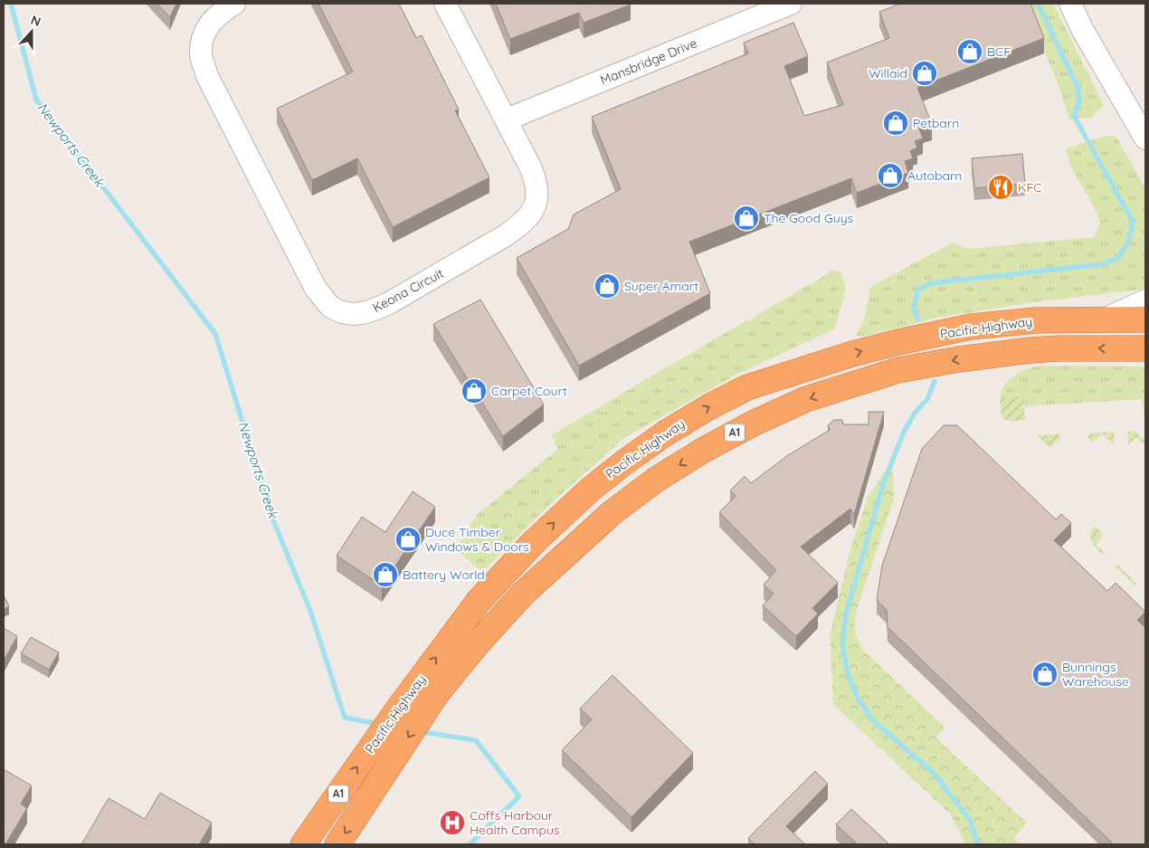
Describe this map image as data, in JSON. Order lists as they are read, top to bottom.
{
  "streets": {
    "highway": ["Pacific Highway", "A1"],
    "street": ["Mansbridge Drive", "Keona Circuit"]
  },
  "crossings": [
    ["Mansbridge Drive", "Keona Circuit"]
  ],
  "water": ["Newports Creek"],
  "places": {
    "shop": [
      "BCF",
      "Willaid",
      "Petbarn",
      "Autobarn",
      "The Good Guys",
      "Super Amart",
      "Carpet Court",
      "Duce Timber Windows & Doors",
      "Battery World",
      "Bunnings Warehouse"
    ],
    "restaurant": ["KFC"],
    "hospital": ["Coffs Harbour Health Campus"]
  },
  "north": "top"
}
